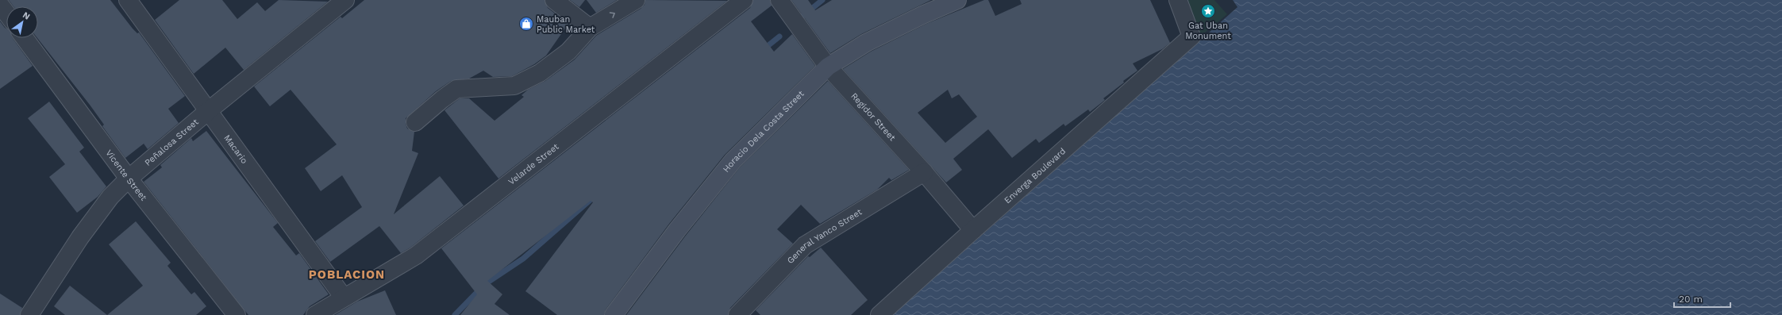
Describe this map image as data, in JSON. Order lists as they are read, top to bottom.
{
  "streets": {
    "street": [
      "Regidor Street",
      "Horacio Dela Costa Street",
      "Peñalosa Street",
      "Macario",
      "Velarde Street",
      "Vicente Street",
      "Enverga Boulevard",
      "General Yanco Street"
    ]
  },
  "crossings": [
    ["Regidor Street", "Horacio Dela Costa Street"],
    ["Regidor Street", "Enverga Boulevard"],
    ["Regidor Street", "General Yanco Street"],
    ["Peñalosa Street", "Macario"],
    ["Peñalosa Street", "Vicente Street"],
    ["Macario", "Velarde Street"]
  ],
  "districts": ["POBLACION"],
  "places": {
    "place": ["Gat Uban Monument"],
    "shop": ["Mauban Public Market"]
  },
  "scale_bar": "20 m",
  "north": "top right"
}
